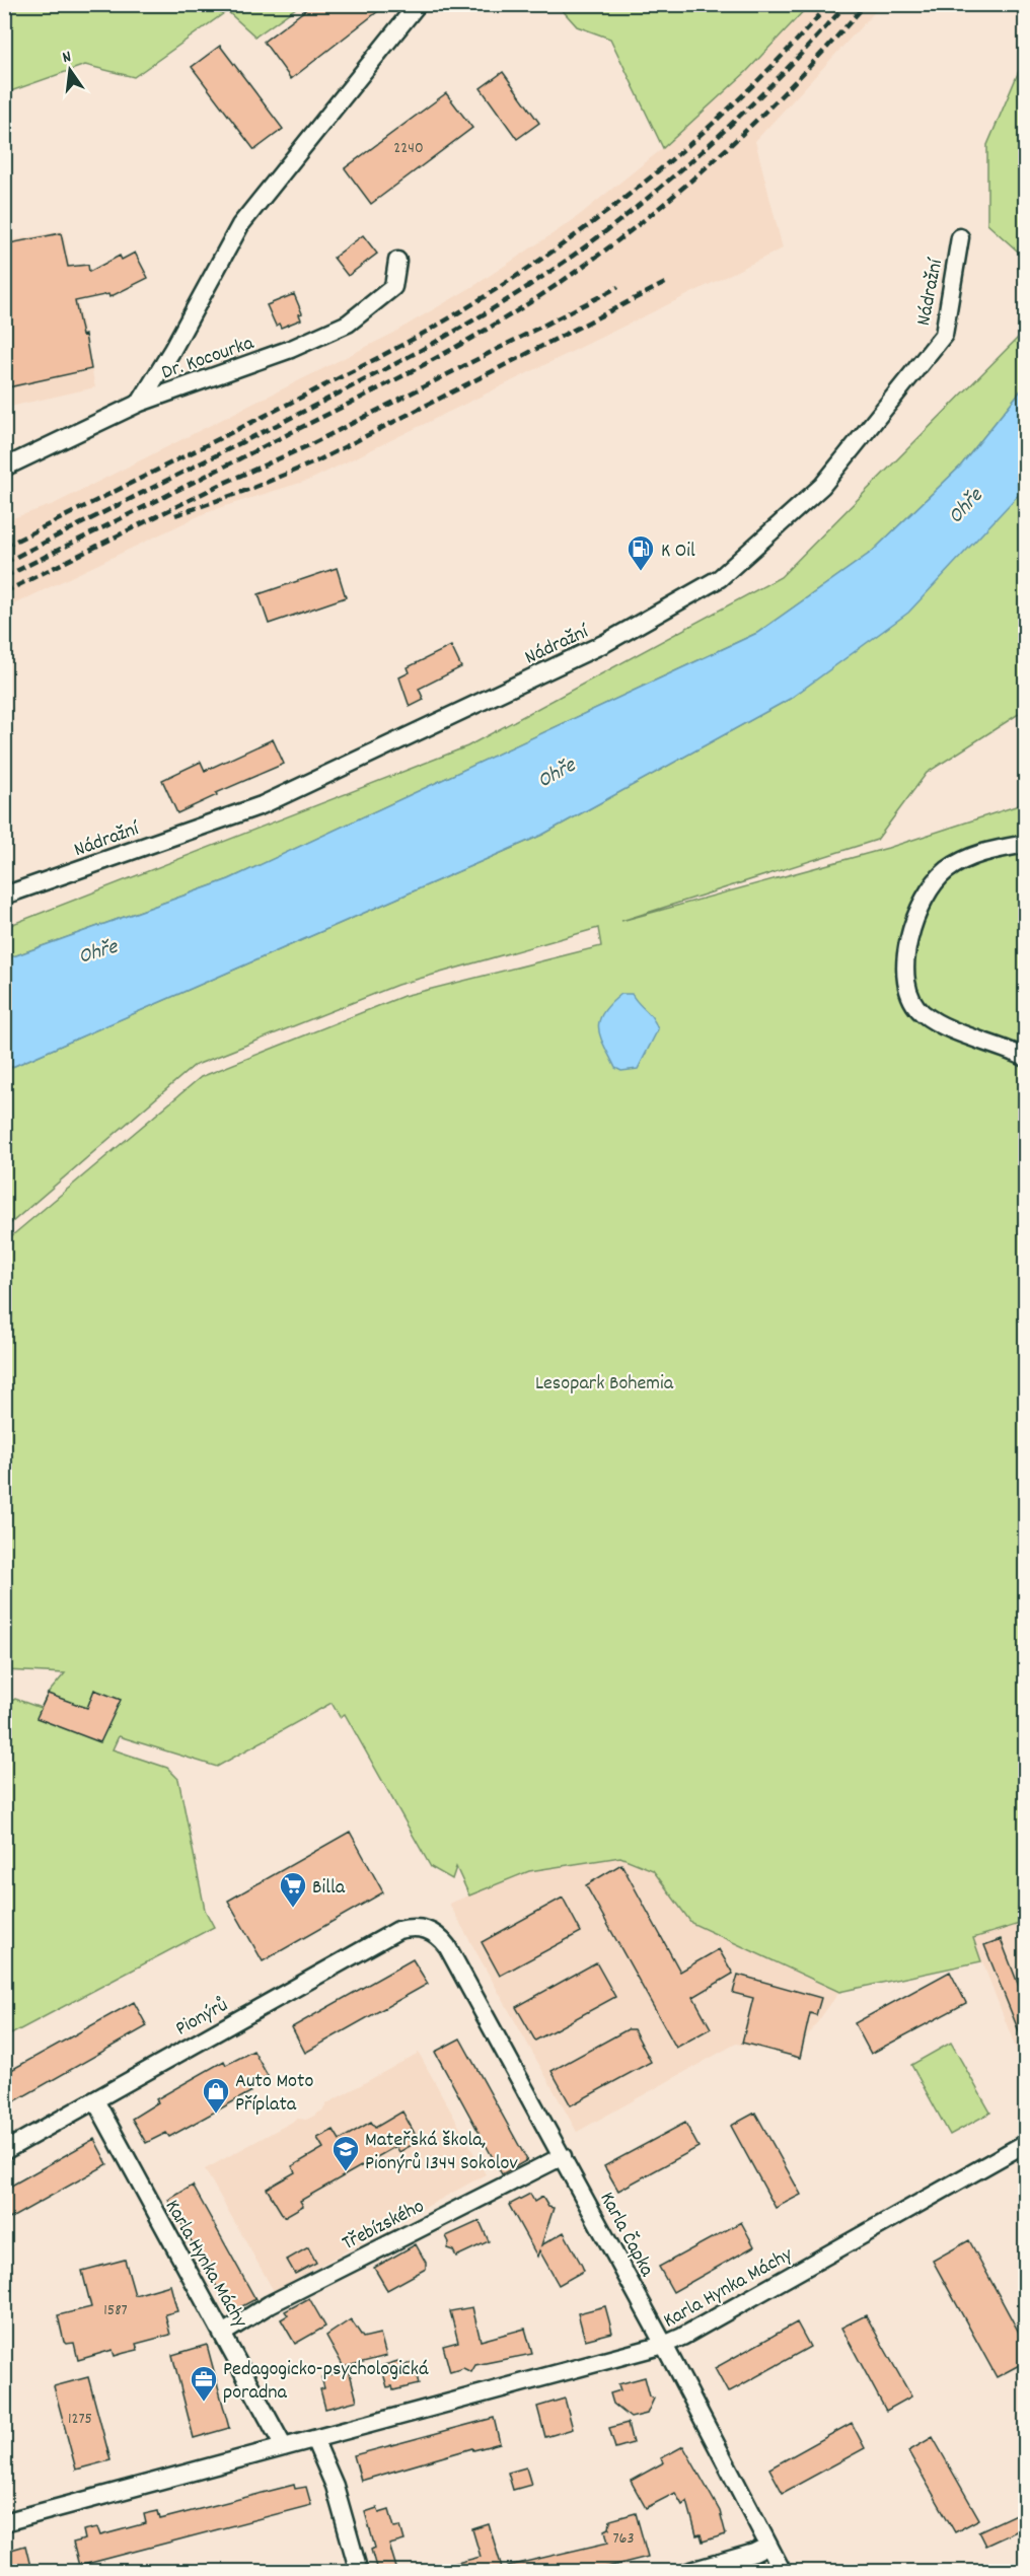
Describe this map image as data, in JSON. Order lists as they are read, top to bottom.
{
  "streets": {
    "street": [
      "Nádražní",
      "Dr. Kocourka",
      "Pionýrů",
      "Třebízského",
      "Karla Čapka",
      "Karla Hynka Máchy"
    ]
  },
  "crossings": [
    ["Pionýrů", "Karla Čapka"],
    ["Pionýrů", "Karla Hynka Máchy"],
    ["Třebízského", "Karla Čapka"],
    ["Třebízského", "Karla Hynka Máchy"],
    ["Karla Čapka", "Karla Hynka Máchy"]
  ],
  "water": ["Ohře"],
  "parks": ["Lesopark Bohemia"],
  "places": {
    "fuel station": ["K Oil"],
    "supermarket": ["Billa"],
    "shop": ["Auto Moto Příplata"],
    "school or university": ["Mateřská škola, Pionýrů 1344 Sokolov"],
    "office": ["Pedagogicko-psychologická poradna"]
  },
  "house_numbers": [
    "2240",
    "1587",
    "1275",
    "763"
  ],
  "north": "top"
}
